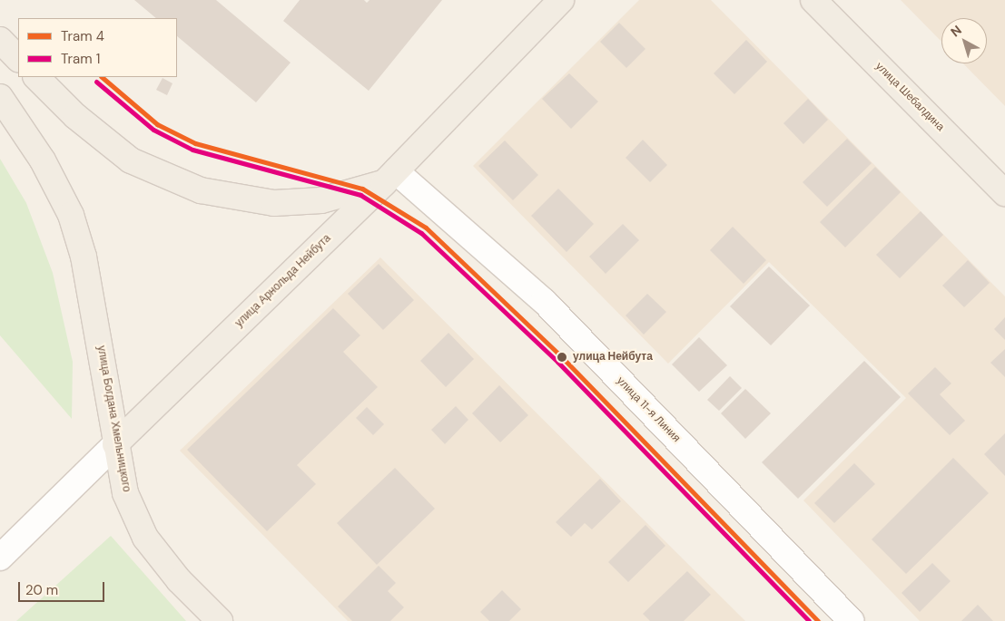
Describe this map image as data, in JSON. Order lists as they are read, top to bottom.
{
  "streets": {
    "main road": ["улица Шебалдина", "улица Арнольда Нейбута", "улица Богдана Хмельницкого"],
    "street": ["улица 11-я Линия"]
  },
  "crossings": [
    ["улица Арнольда Нейбута", "улица 11-я Линия"],
    ["улица Арнольда Нейбута", "улица Богдана Хмельницкого"]
  ],
  "places": ["улица Нейбута"],
  "lines": ["tram line 4", "tram line 1"],
  "legend": ["Tram 4", "Tram 1"],
  "scale_bar": "20 m",
  "north": "top left"
}
